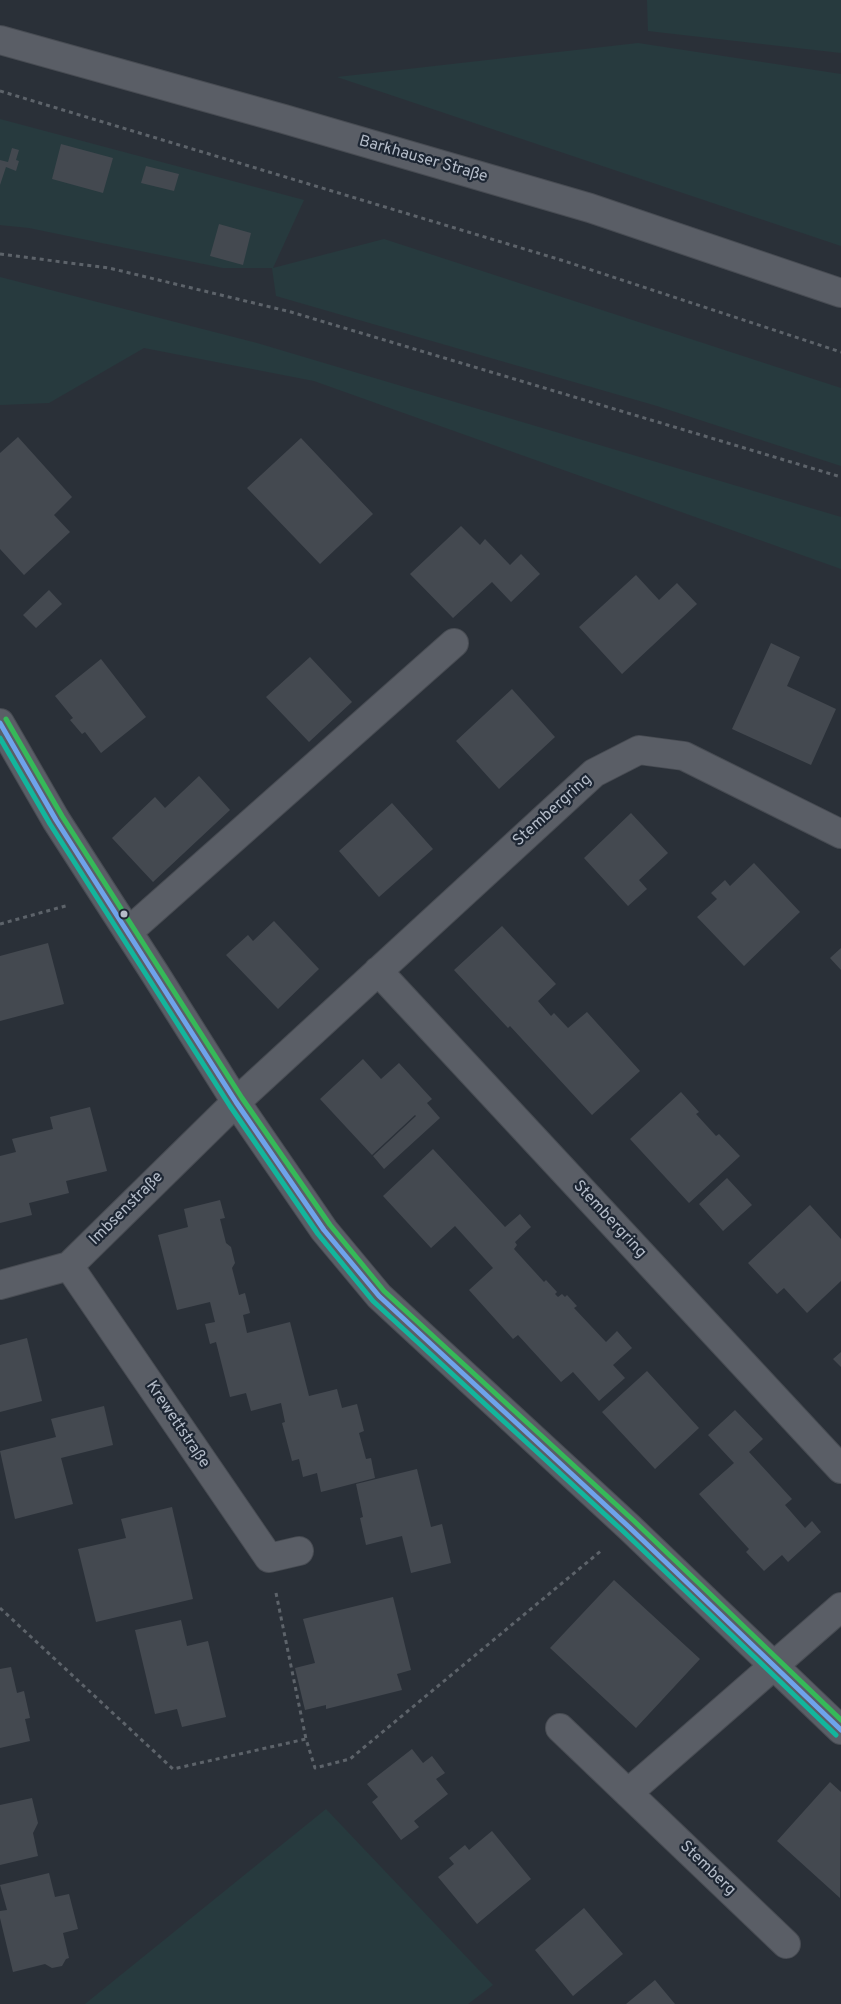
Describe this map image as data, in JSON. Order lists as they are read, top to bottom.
{
  "streets": {
    "street": [
      "Barkhauser Straße",
      "Stembergring",
      "Imbsenstraße",
      "Krewettstraße",
      "Stemberg"
    ]
  },
  "crossings": [
    ["Stembergring", "Imbsenstraße"],
    ["Imbsenstraße", "Krewettstraße"]
  ]
}
